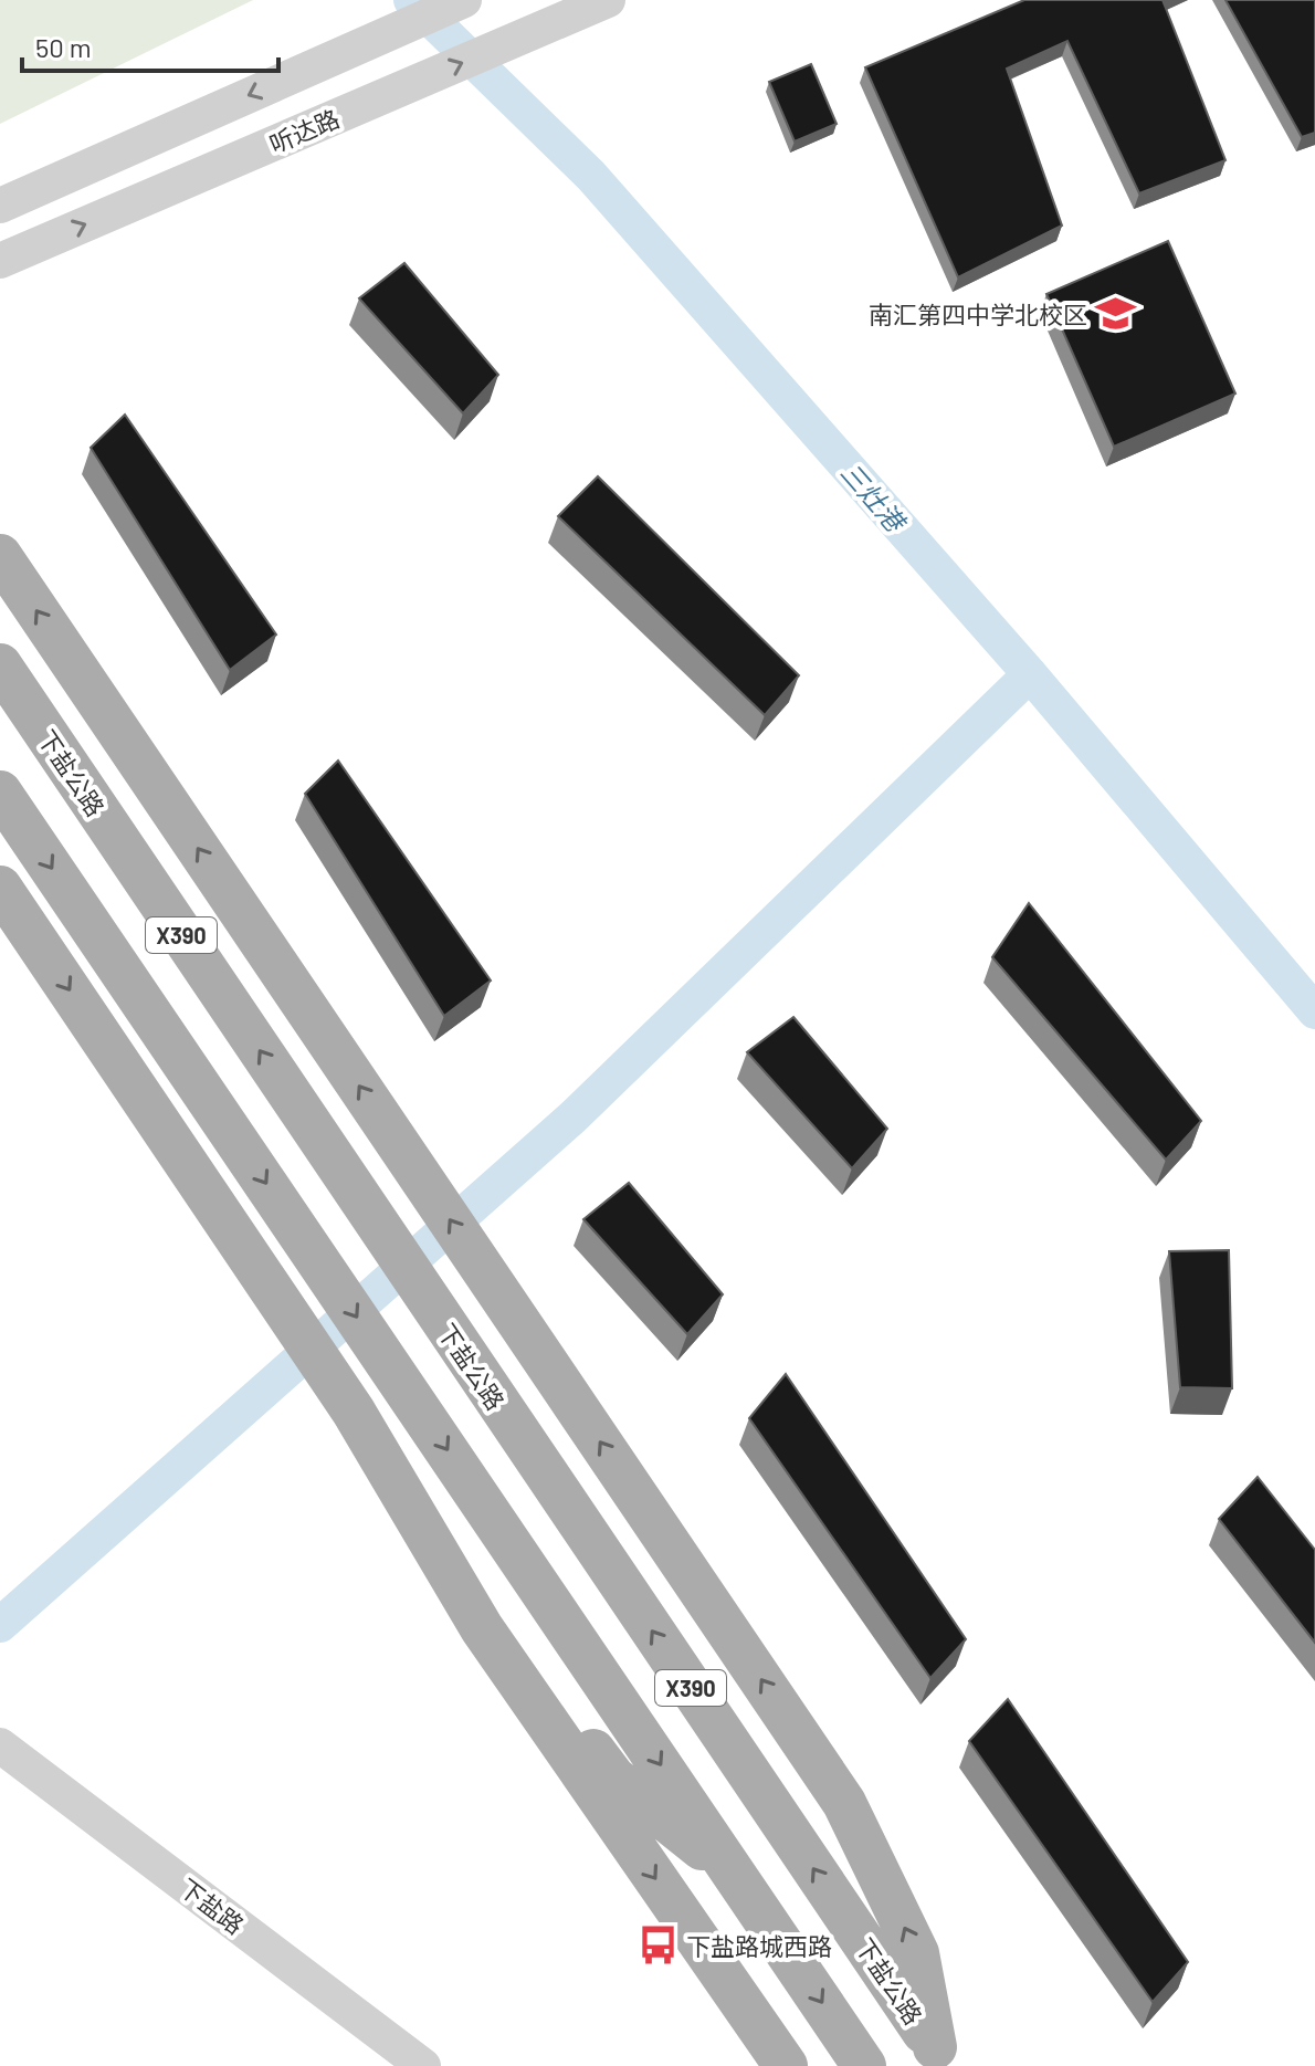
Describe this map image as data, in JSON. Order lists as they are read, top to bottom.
{
  "streets": {
    "main road": ["下盐公路", "X390"],
    "street": ["听达路", "下盐路"]
  },
  "water": ["三灶港"],
  "places": {
    "school or university": ["南汇第四中学北校区"],
    "bus stop": ["下盐路城西路"]
  },
  "scale_bar": "50 m"
}
